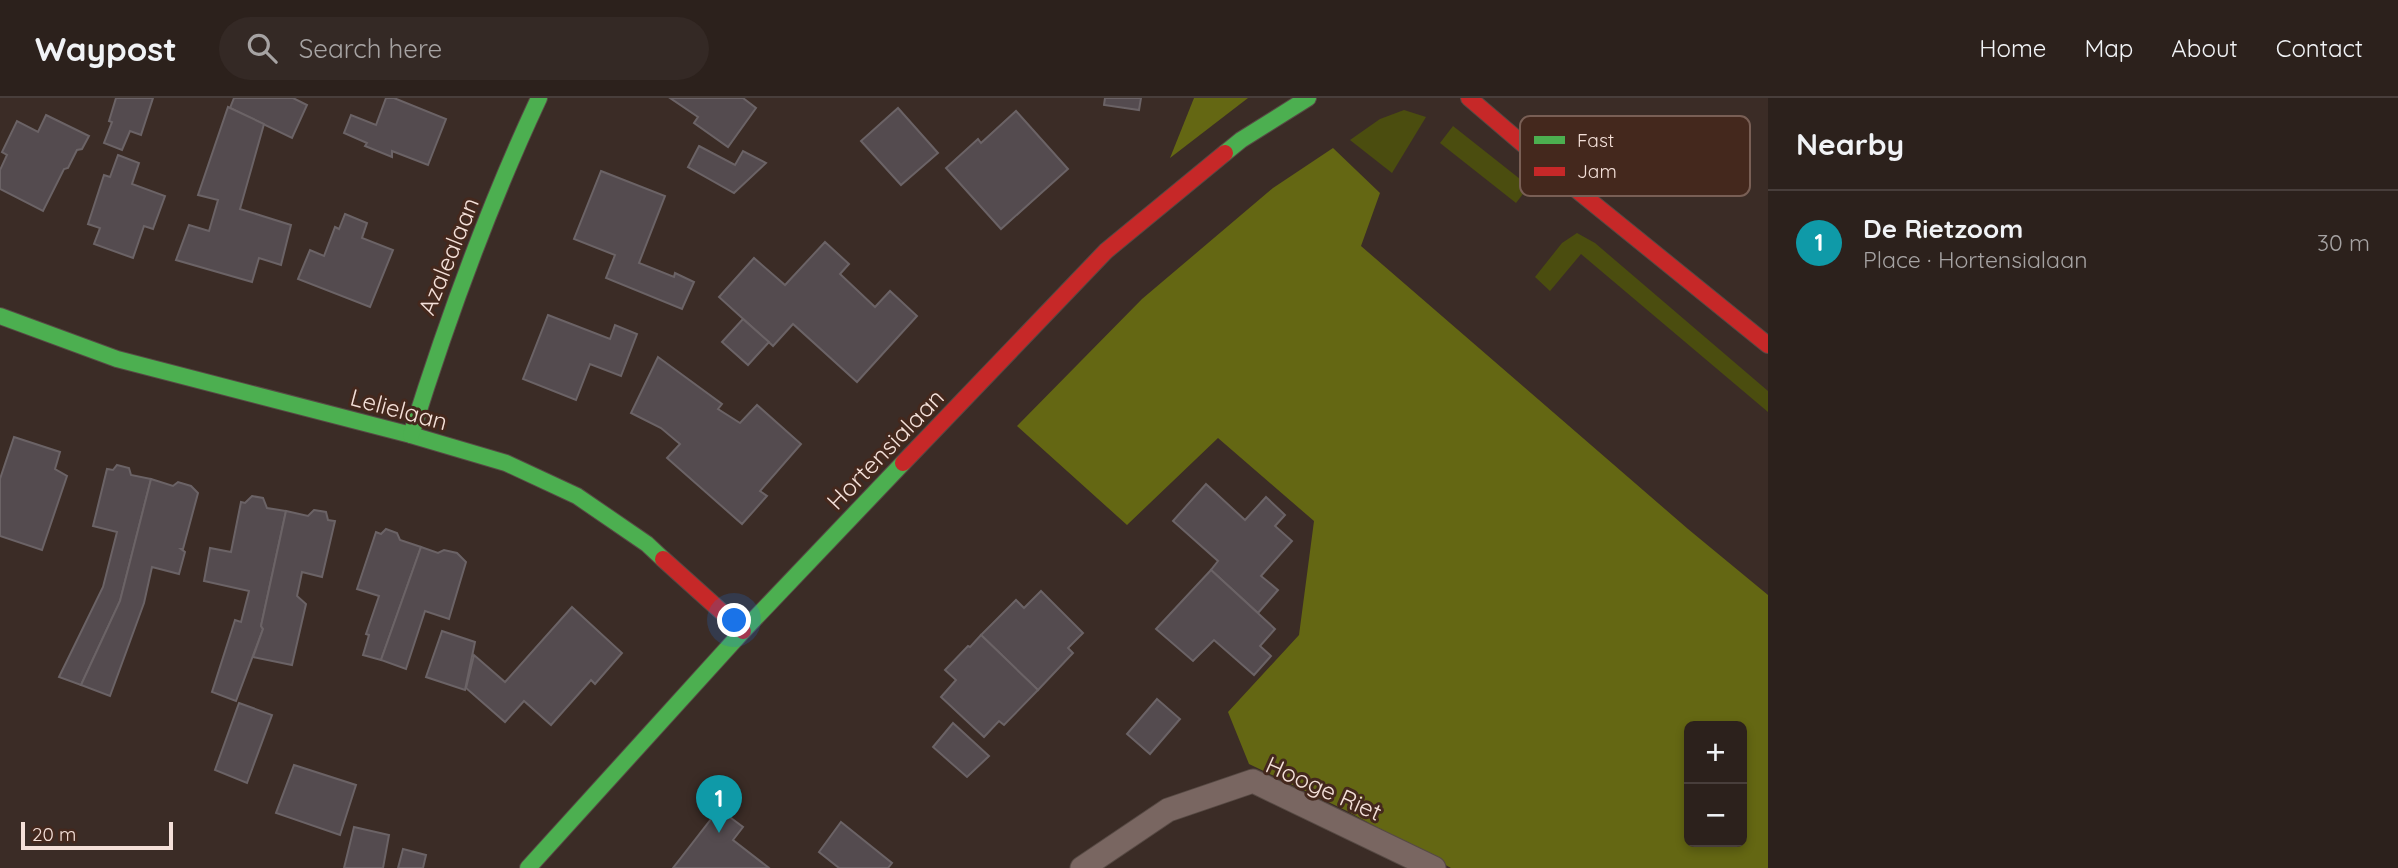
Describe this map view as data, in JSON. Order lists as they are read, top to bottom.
{
  "streets": {
    "street": ["Azalealaan", "Lelielaan", "Hortensialaan"],
    "lane": ["Hooge Riet"]
  },
  "crossings": [
    ["Azalealaan", "Lelielaan"],
    ["Lelielaan", "Hortensialaan"]
  ],
  "legend": ["Fast", "Jam"],
  "scale_bar": "20 m",
  "page": {
    "header": "Waypost",
    "search": "Search here",
    "nav": [
      "Home",
      "Map",
      "About",
      "Contact"
    ],
    "heading": "Nearby",
    "list": [
      {
        "mark": "1",
        "name": "De Rietzoom",
        "note": "Place · Hortensialaan",
        "value": "30 m"
      }
    ],
    "map_buttons": ["+", "−"],
    "pins": "1",
    "scale": "20 m"
  }
}
